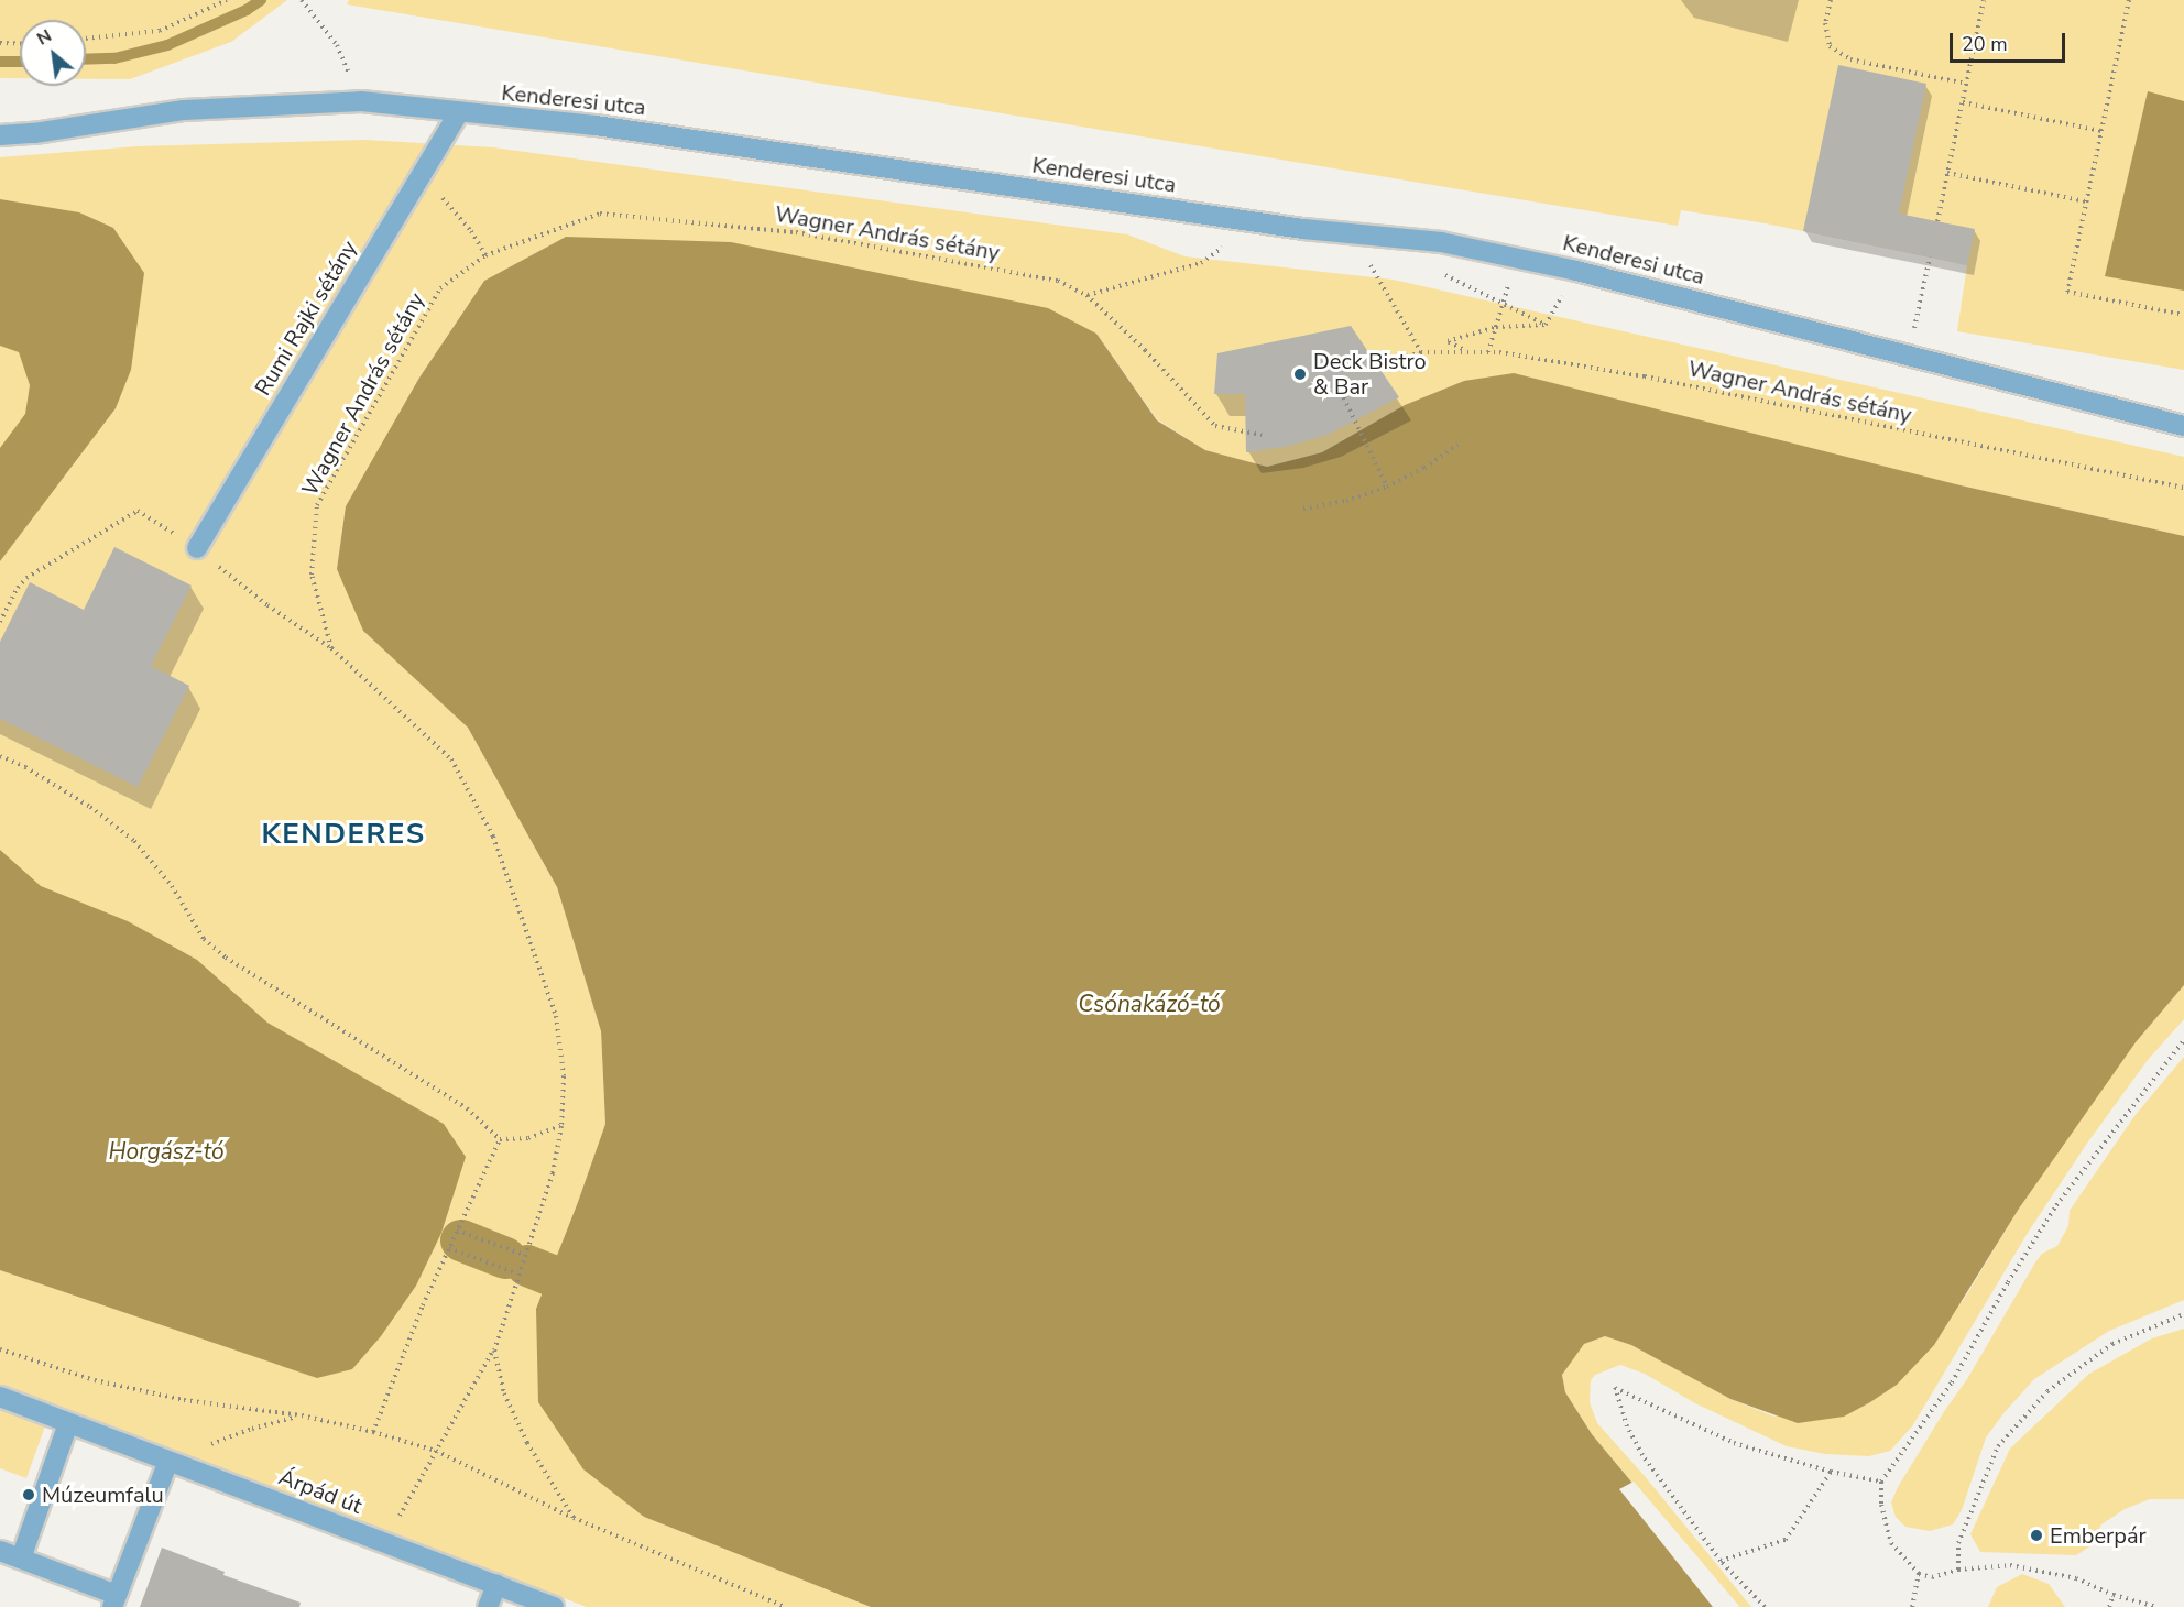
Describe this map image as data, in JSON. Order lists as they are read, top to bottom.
{
  "streets": {
    "street": ["Kenderesi utca", "Rumi Rajki sétány", "Árpád út"],
    "path": ["Wagner András sétány"]
  },
  "crossings": [
    ["Kenderesi utca", "Rumi Rajki sétány"]
  ],
  "districts": ["KENDERES"],
  "water": ["Csónakázó-tó", "Horgász-tó"],
  "places": ["Deck Bistro & Bar", "Múzeumfalu", "Emberpár"],
  "scale_bar": "20 m",
  "north": "top left"
}
